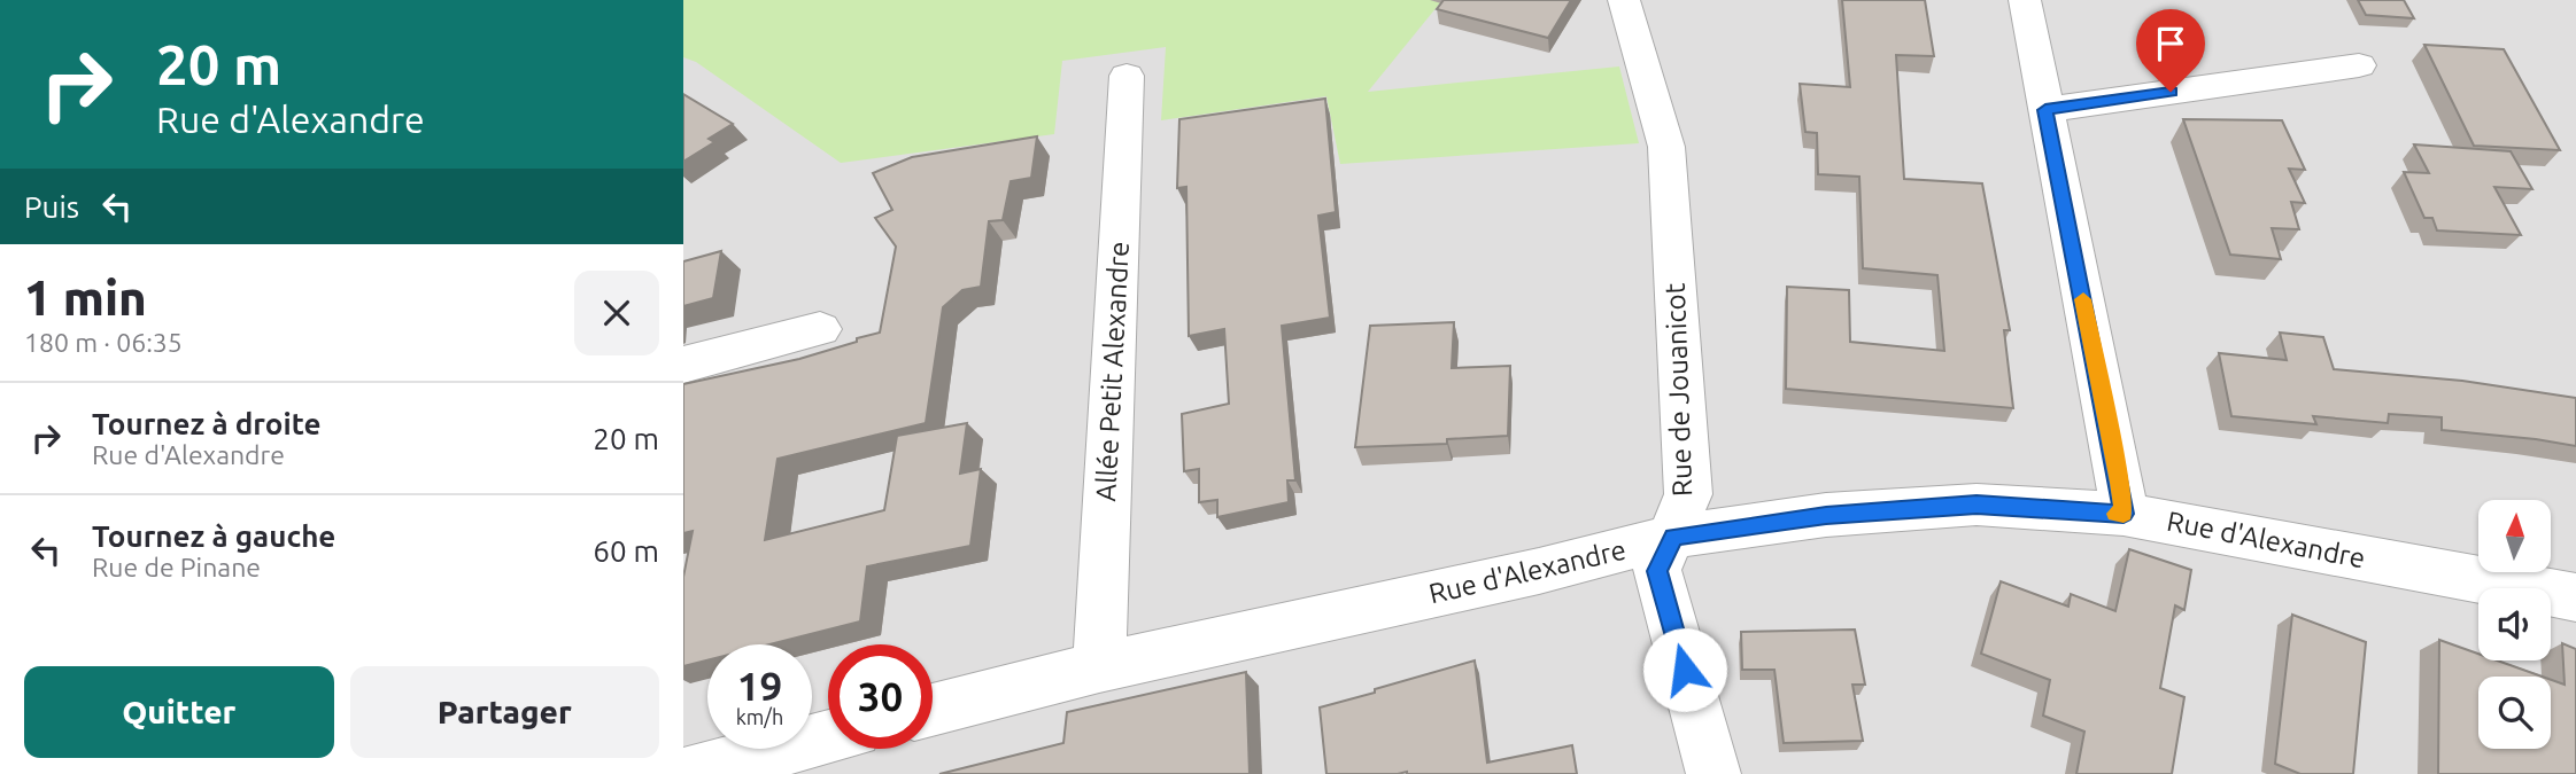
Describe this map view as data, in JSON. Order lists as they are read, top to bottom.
{
  "streets": {
    "street": ["Allée Petit Alexandre", "Rue de Jouanicot", "Rue d'Alexandre"]
  },
  "crossings": [
    ["Allée Petit Alexandre", "Rue d'Alexandre"],
    ["Rue de Jouanicot", "Rue d'Alexandre"]
  ],
  "north": "top",
  "page": {
    "turn": ["20 m", "Rue d'Alexandre"],
    "then": "Puis",
    "heading": ["1 min", "180 m · 06:35"],
    "list": [
      {
        "name": "Tournez à droite",
        "note": "Rue d'Alexandre",
        "value": "20 m"
      },
      {
        "name": "Tournez à gauche",
        "note": "Rue de Pinane",
        "value": "60 m"
      }
    ],
    "speed": "19 km/h",
    "limit": "30",
    "buttons": ["Quitter", "Partager"]
  }
}
